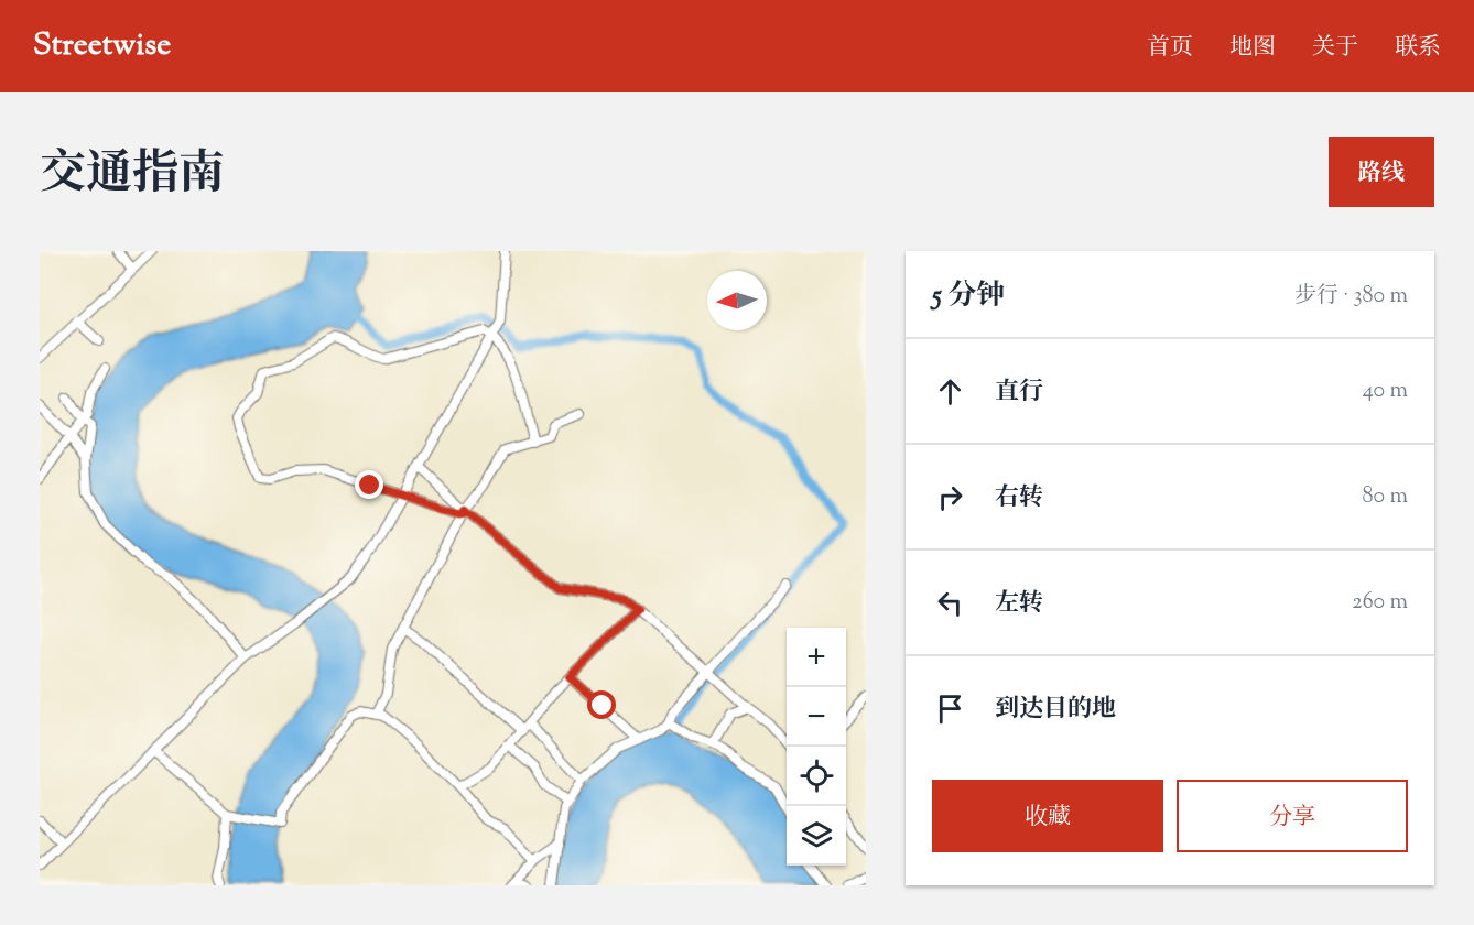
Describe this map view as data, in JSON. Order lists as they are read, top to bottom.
{
  "north": "left",
  "page": {
    "header": "Streetwise",
    "nav": [
      "首页",
      "地图",
      "关于",
      "联系"
    ],
    "title": "交通指南",
    "buttons": [
      "路线",
      ["收藏", "分享"]
    ],
    "heading": ["5 分钟", "步行 · 380 m"],
    "list": [
      ["直行", "40 m"],
      ["右转", "80 m"],
      ["左转", "260 m"],
      "到达目的地"
    ],
    "map_buttons": ["+", "−"]
  }
}
